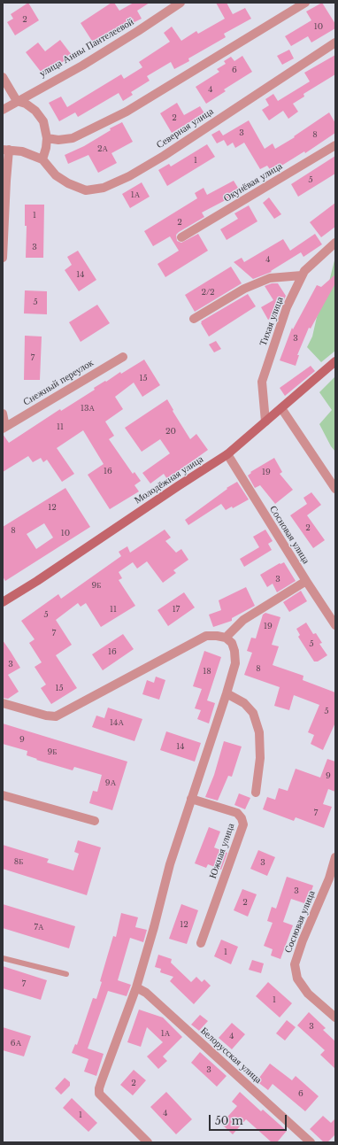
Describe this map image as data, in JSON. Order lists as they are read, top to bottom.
{
  "streets": {
    "main road": ["Молодёжная улица"],
    "street": [
      "улица Анны Пантелеевой",
      "Северная улица",
      "Окунёвая улица",
      "Тихая улица",
      "Снежный переулок",
      "Сосновая улица",
      "Южная улица",
      "Белорусская улица"
    ]
  },
  "crossings": [
    ["Тихая улица", "Молодёжная улица"],
    ["Молодёжная улица", "Сосновая улица"]
  ],
  "house_numbers": [
    "2",
    "10",
    "6",
    "4",
    "2",
    "3",
    "8",
    "2А",
    "1",
    "5",
    "1А",
    "1",
    "2",
    "3",
    "4",
    "14",
    "2/2",
    "5",
    "3",
    "7",
    "15",
    "13А",
    "11",
    "20",
    "16",
    "19",
    "12",
    "2",
    "8",
    "10",
    "3",
    "9Б",
    "11",
    "17",
    "5",
    "19",
    "7",
    "5",
    "16",
    "3",
    "8",
    "18",
    "15",
    "5",
    "14А",
    "9",
    "14",
    "9Б",
    "9",
    "9А",
    "7",
    "8Б",
    "3",
    "3",
    "2",
    "12",
    "7А",
    "1",
    "7",
    "1",
    "3",
    "1А",
    "4",
    "6А",
    "3",
    "2",
    "6",
    "4",
    "1"
  ],
  "scale_bar": "50 m"
}
